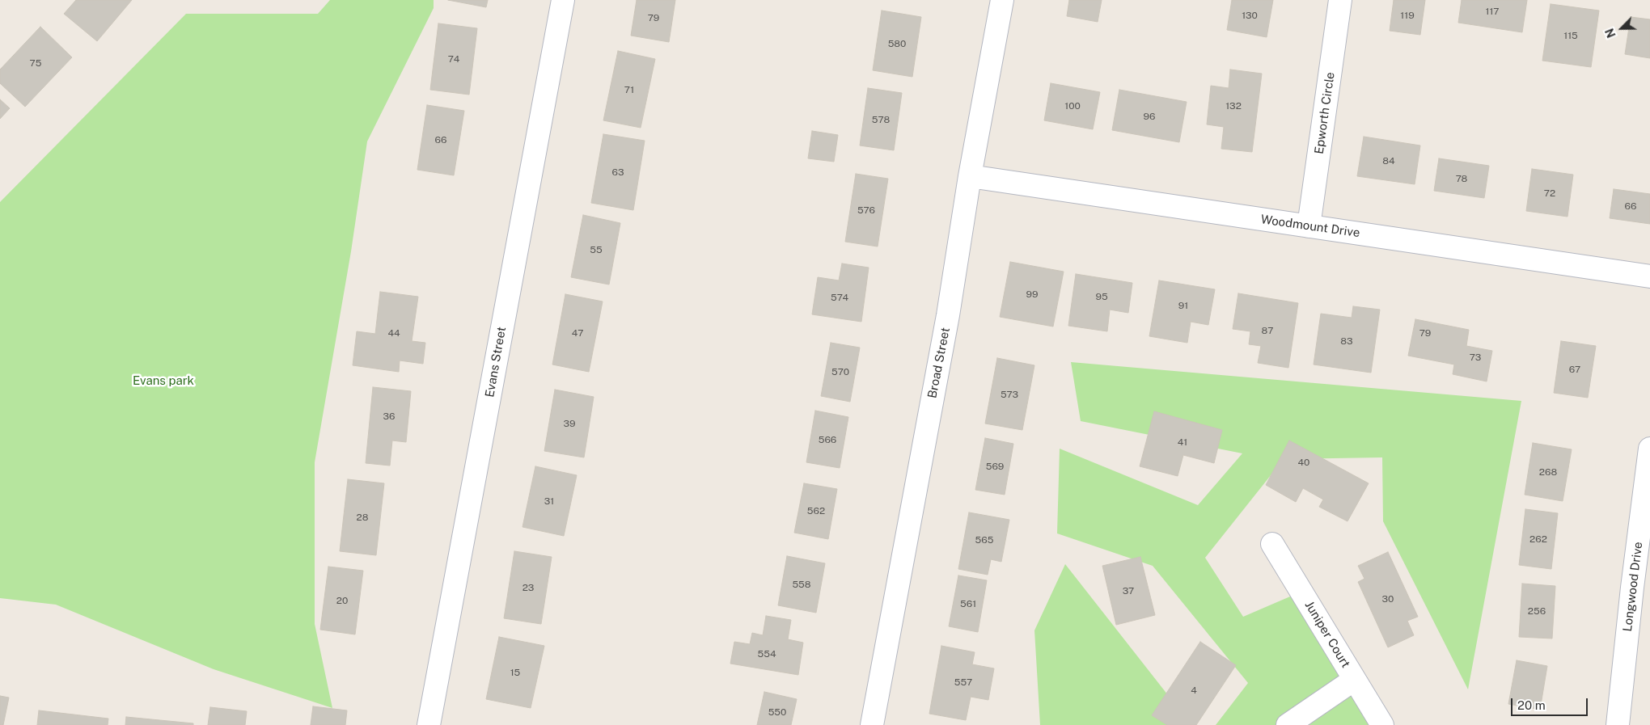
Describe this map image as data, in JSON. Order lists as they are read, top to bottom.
{
  "streets": {
    "street": [
      "Epworth Circle",
      "Woodmount Drive",
      "Evans Street",
      "Broad Street",
      "Longwood Drive",
      "Juniper Court"
    ]
  },
  "crossings": [
    ["Epworth Circle", "Woodmount Drive"],
    ["Woodmount Drive", "Broad Street"]
  ],
  "parks": ["Evans park"],
  "house_numbers": [
    "117",
    "130",
    "119",
    "79",
    "115",
    "580",
    "74",
    "75",
    "71",
    "100",
    "132",
    "96",
    "578",
    "66",
    "84",
    "63",
    "78",
    "72",
    "66",
    "576",
    "55",
    "99",
    "95",
    "574",
    "91",
    "87",
    "44",
    "47",
    "79",
    "83",
    "73",
    "67",
    "570",
    "573",
    "36",
    "39",
    "566",
    "41",
    "40",
    "569",
    "268",
    "31",
    "562",
    "28",
    "262",
    "565",
    "558",
    "23",
    "37",
    "30",
    "20",
    "561",
    "256",
    "554",
    "15",
    "557",
    "4",
    "550"
  ],
  "scale_bar": "20 m",
  "north": "bottom left"
}
